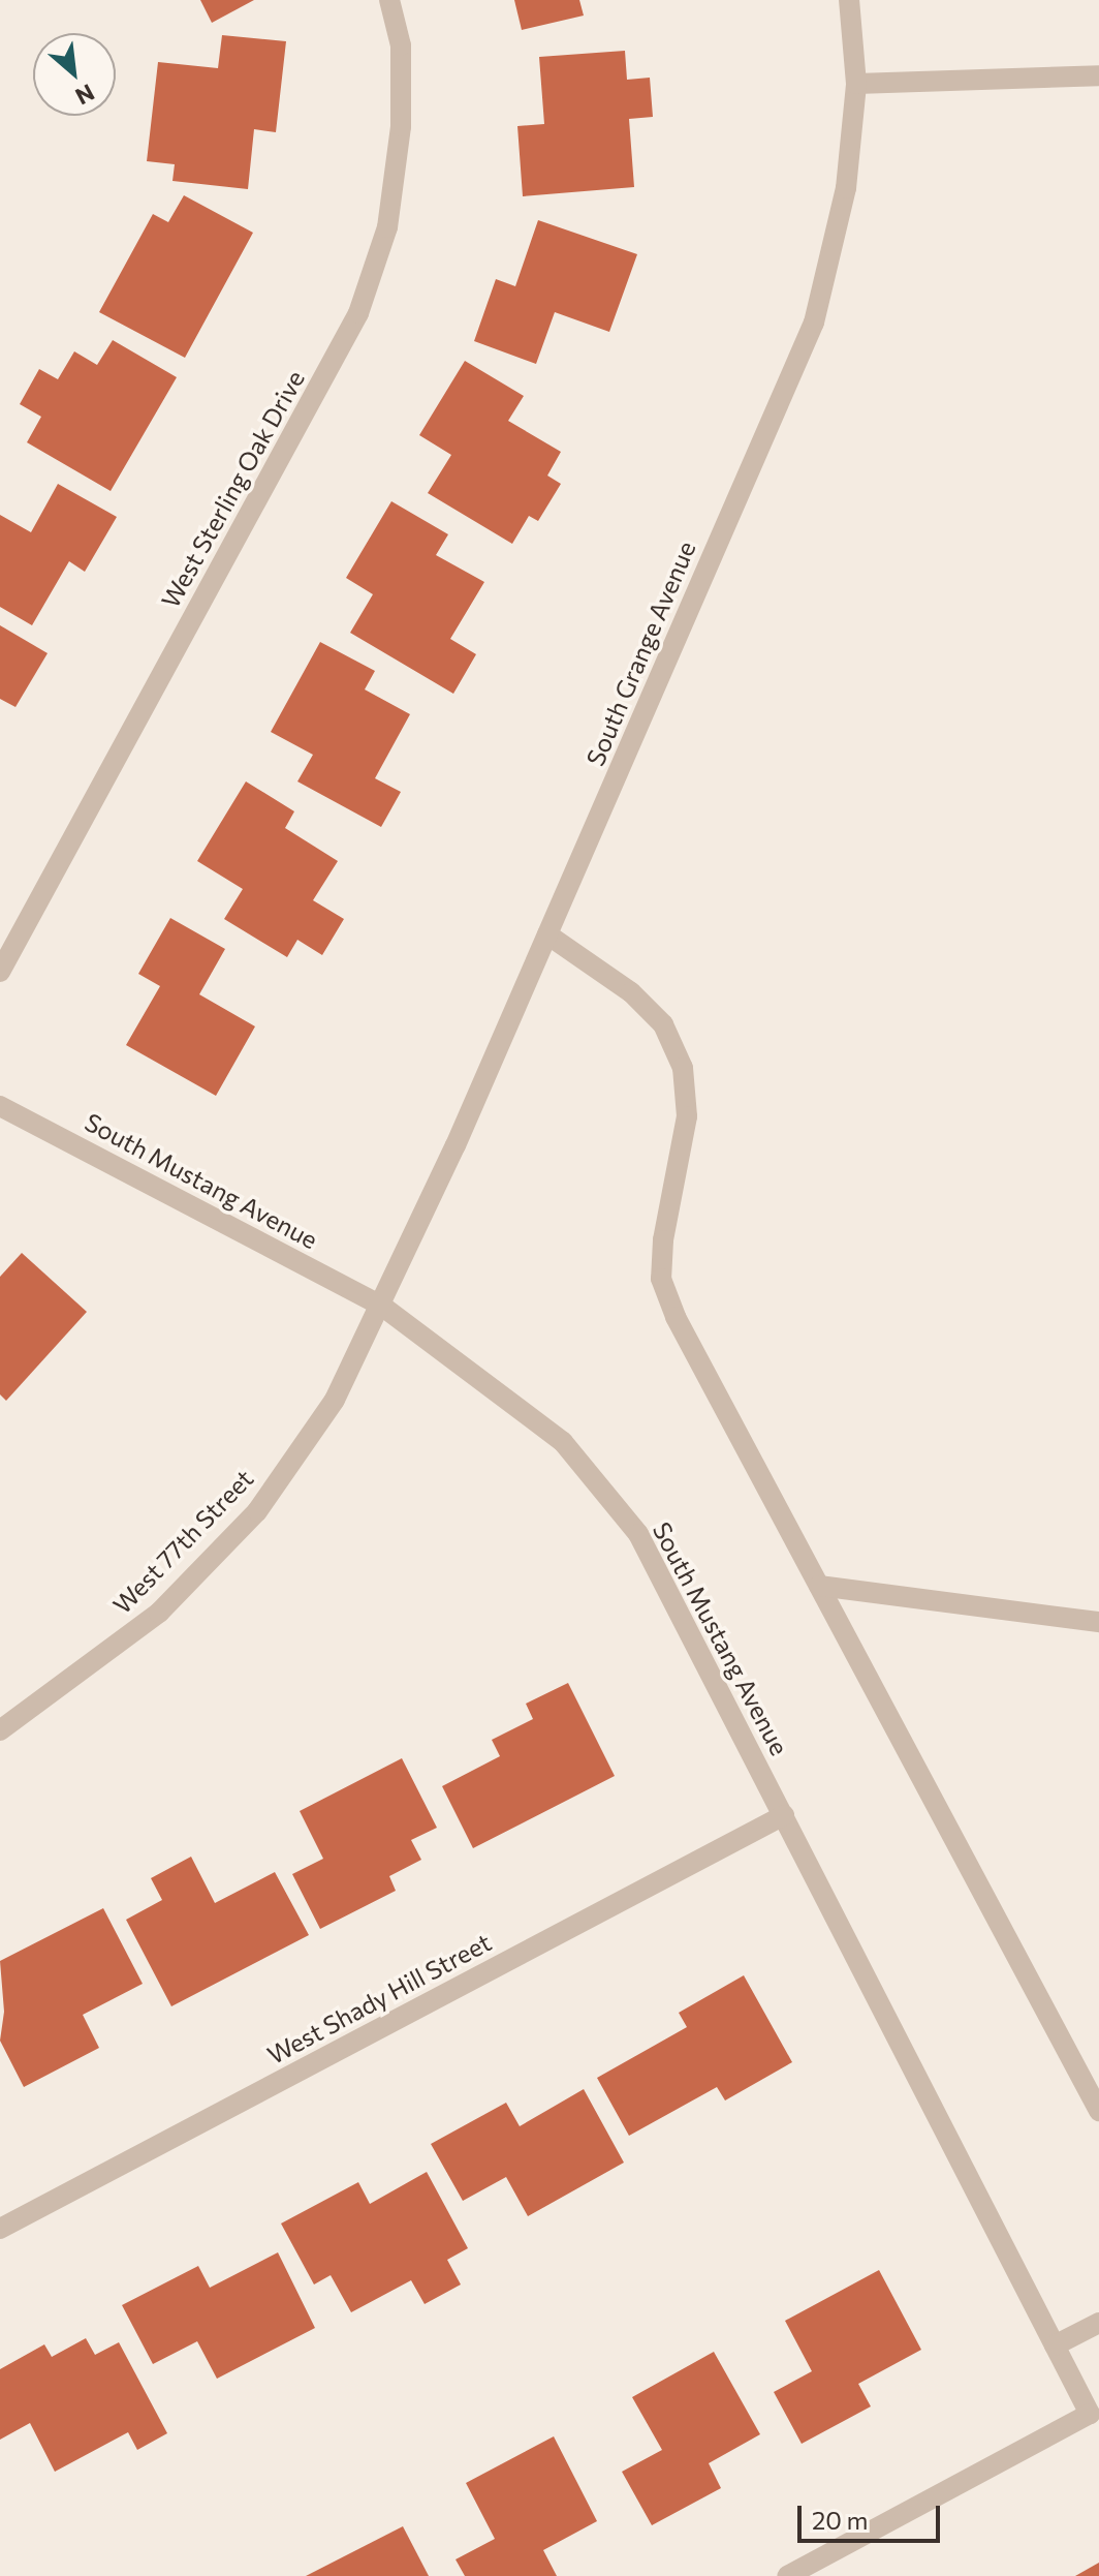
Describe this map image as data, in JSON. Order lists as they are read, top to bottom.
{
  "streets": {
    "street": [
      "West Sterling Oak Drive",
      "South Grange Avenue",
      "South Mustang Avenue",
      "West 77th Street",
      "West Shady Hill Street"
    ]
  },
  "crossings": [
    ["South Grange Avenue", "South Mustang Avenue"],
    ["South Grange Avenue", "West 77th Street"],
    ["South Mustang Avenue", "West 77th Street"],
    ["South Mustang Avenue", "West Shady Hill Street"]
  ],
  "scale_bar": "20 m",
  "north": "bottom right"
}
